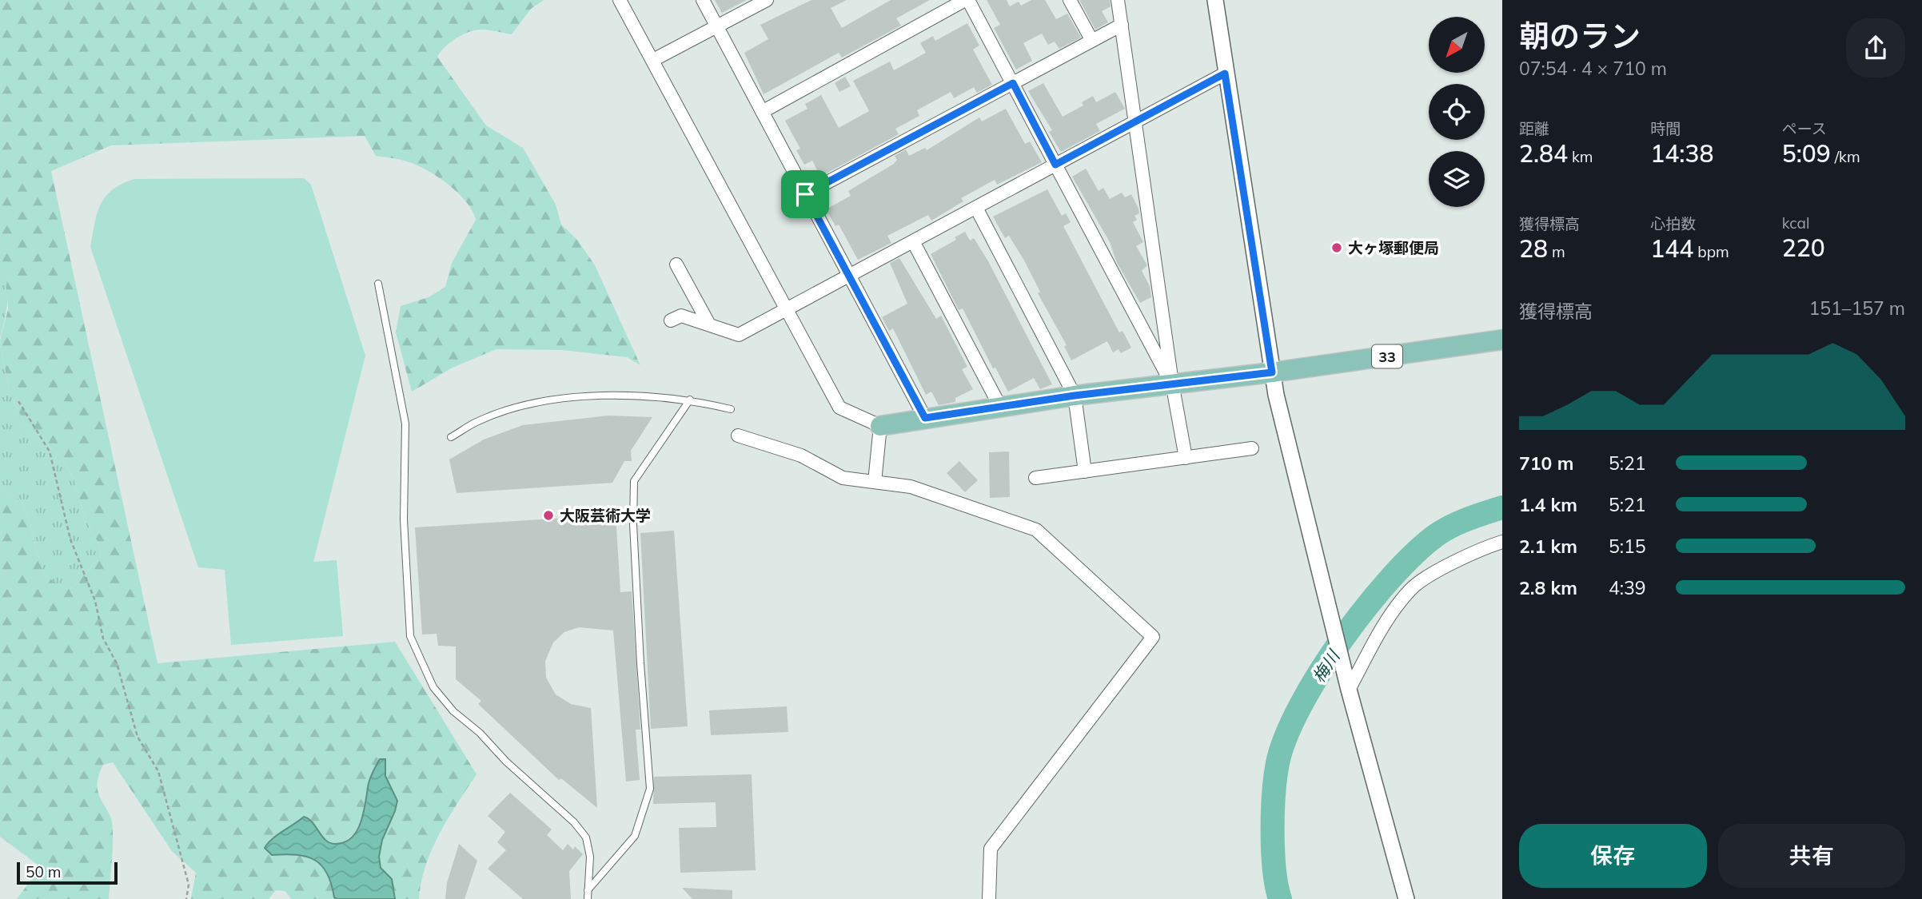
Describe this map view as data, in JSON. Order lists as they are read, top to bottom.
{
  "streets": {
    "main road": ["33"]
  },
  "water": ["梅川"],
  "places": ["大ヶ塚郵便局", "大阪芸術大学"],
  "scale_bar": "50 m",
  "north": "bottom left",
  "page": {
    "heading": ["朝のラン", "07:54 · 4 × 710 m"],
    "stats": [
      ["距離", "2.84 km"],
      ["時間", "14:38"],
      ["ペース", "5:09 /km"],
      ["獲得標高", "28 m"],
      ["心拍数", "144 bpm"],
      ["kcal", "220"]
    ],
    "chart": ["獲得標高", "151–157 m"],
    "list": [
      {
        "name": "710 m",
        "note": "5:21"
      },
      {
        "name": "1.4 km",
        "note": "5:21"
      },
      {
        "name": "2.1 km",
        "note": "5:15"
      },
      {
        "name": "2.8 km",
        "note": "4:39"
      }
    ],
    "buttons": ["保存", "共有"],
    "scale": "50 m"
  }
}
